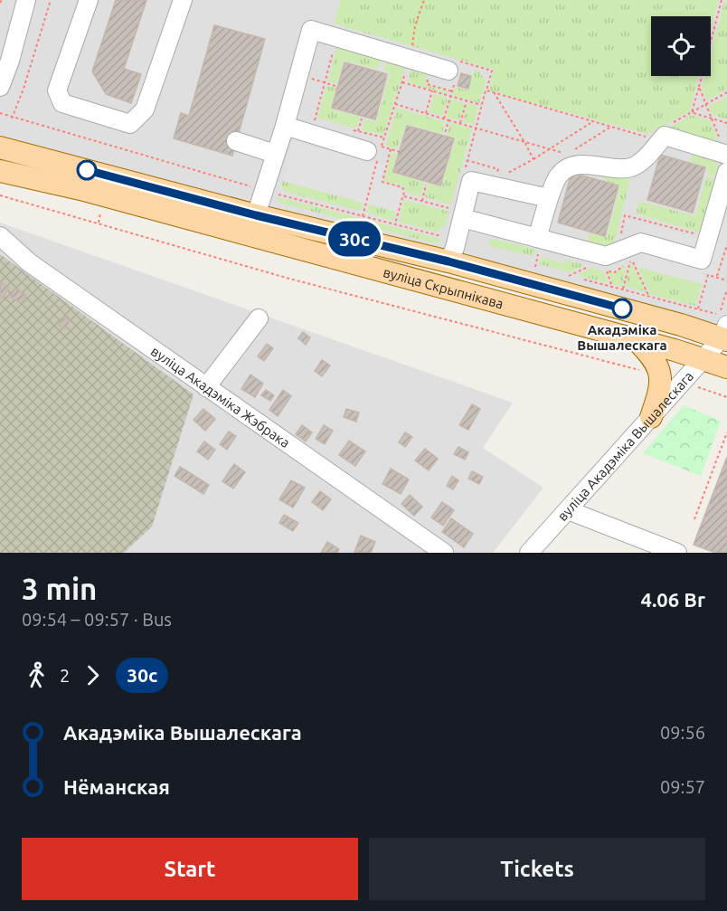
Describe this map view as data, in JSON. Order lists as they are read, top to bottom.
{
  "streets": {
    "main road": ["вуліца Скрыпнікава"],
    "street": ["вуліца Акадэміка Жэбрака", "вуліца Акадэміка Вышалескага"]
  },
  "crossings": [
    ["вуліца Скрыпнікава", "вуліца Акадэміка Вышалескага"]
  ],
  "places": ["Акадэміка Вышалескага"],
  "lines": ["bus line 30с"],
  "page": {
    "on_map": "30с",
    "heading": ["3 min", "09:54 – 09:57 · Bus", "4.06 Br"],
    "legs": ["2", "30с"],
    "list": [
      {
        "name": "Акадэміка Вышалескага",
        "value": "09:56"
      },
      {
        "name": "Нёманская",
        "value": "09:57"
      }
    ],
    "buttons": ["Start", "Tickets"]
  }
}
